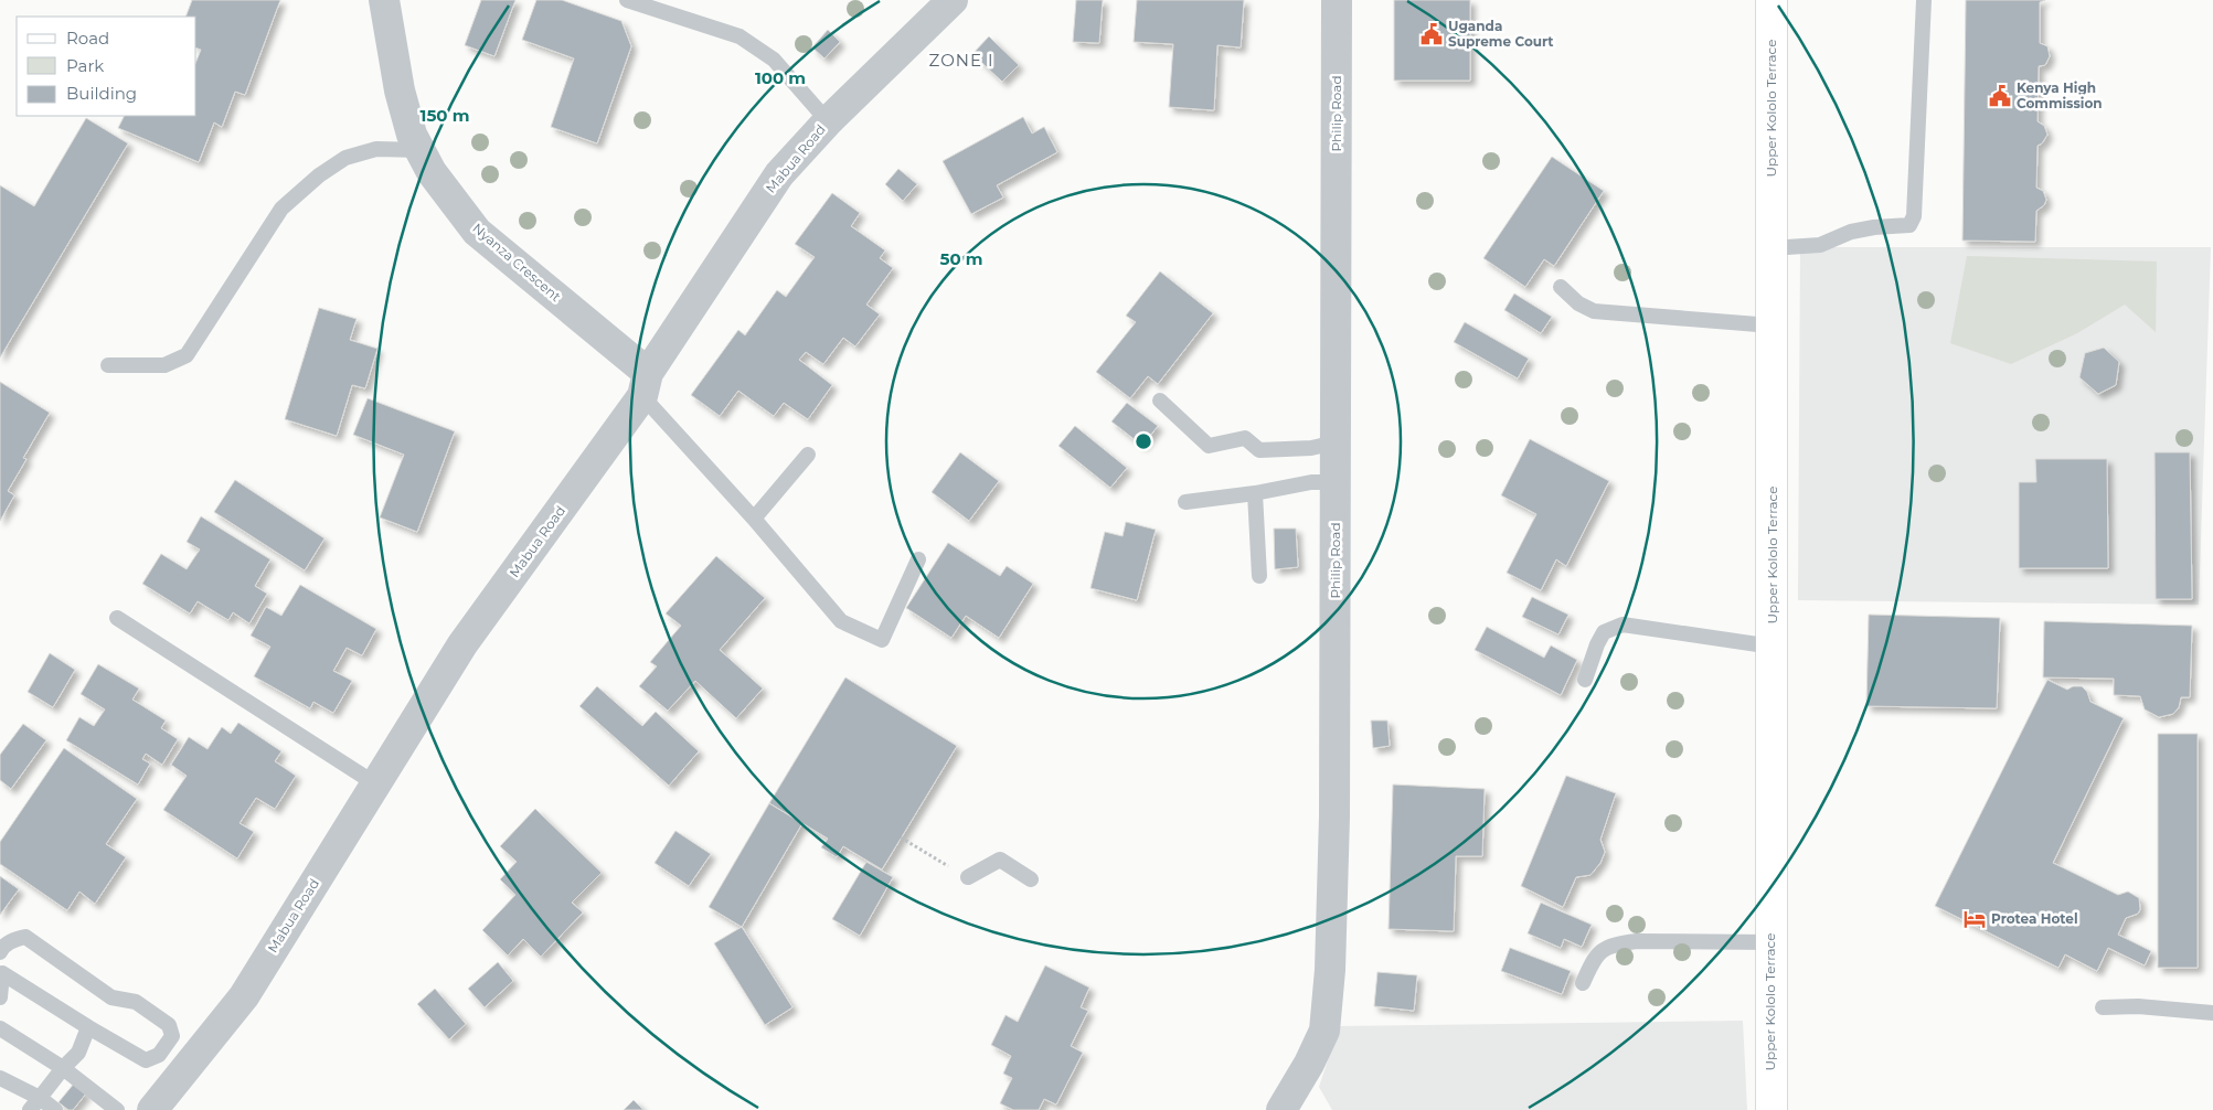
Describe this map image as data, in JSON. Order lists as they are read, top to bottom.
{
  "streets": {
    "main road": ["Upper Kololo Terrace"],
    "street": ["Philip Road", "Mabua Road", "Nyanza Crescent"]
  },
  "crossings": [
    ["Mabua Road", "Nyanza Crescent"]
  ],
  "districts": ["ZONE I"],
  "places": {
    "public building": ["Uganda Supreme Court", "Kenya High Commission"],
    "hotel": ["Protea Hotel"]
  },
  "legend": ["Road", "Park", "Building"],
  "rings": ["100 m", "150 m", "50 m"]
}
